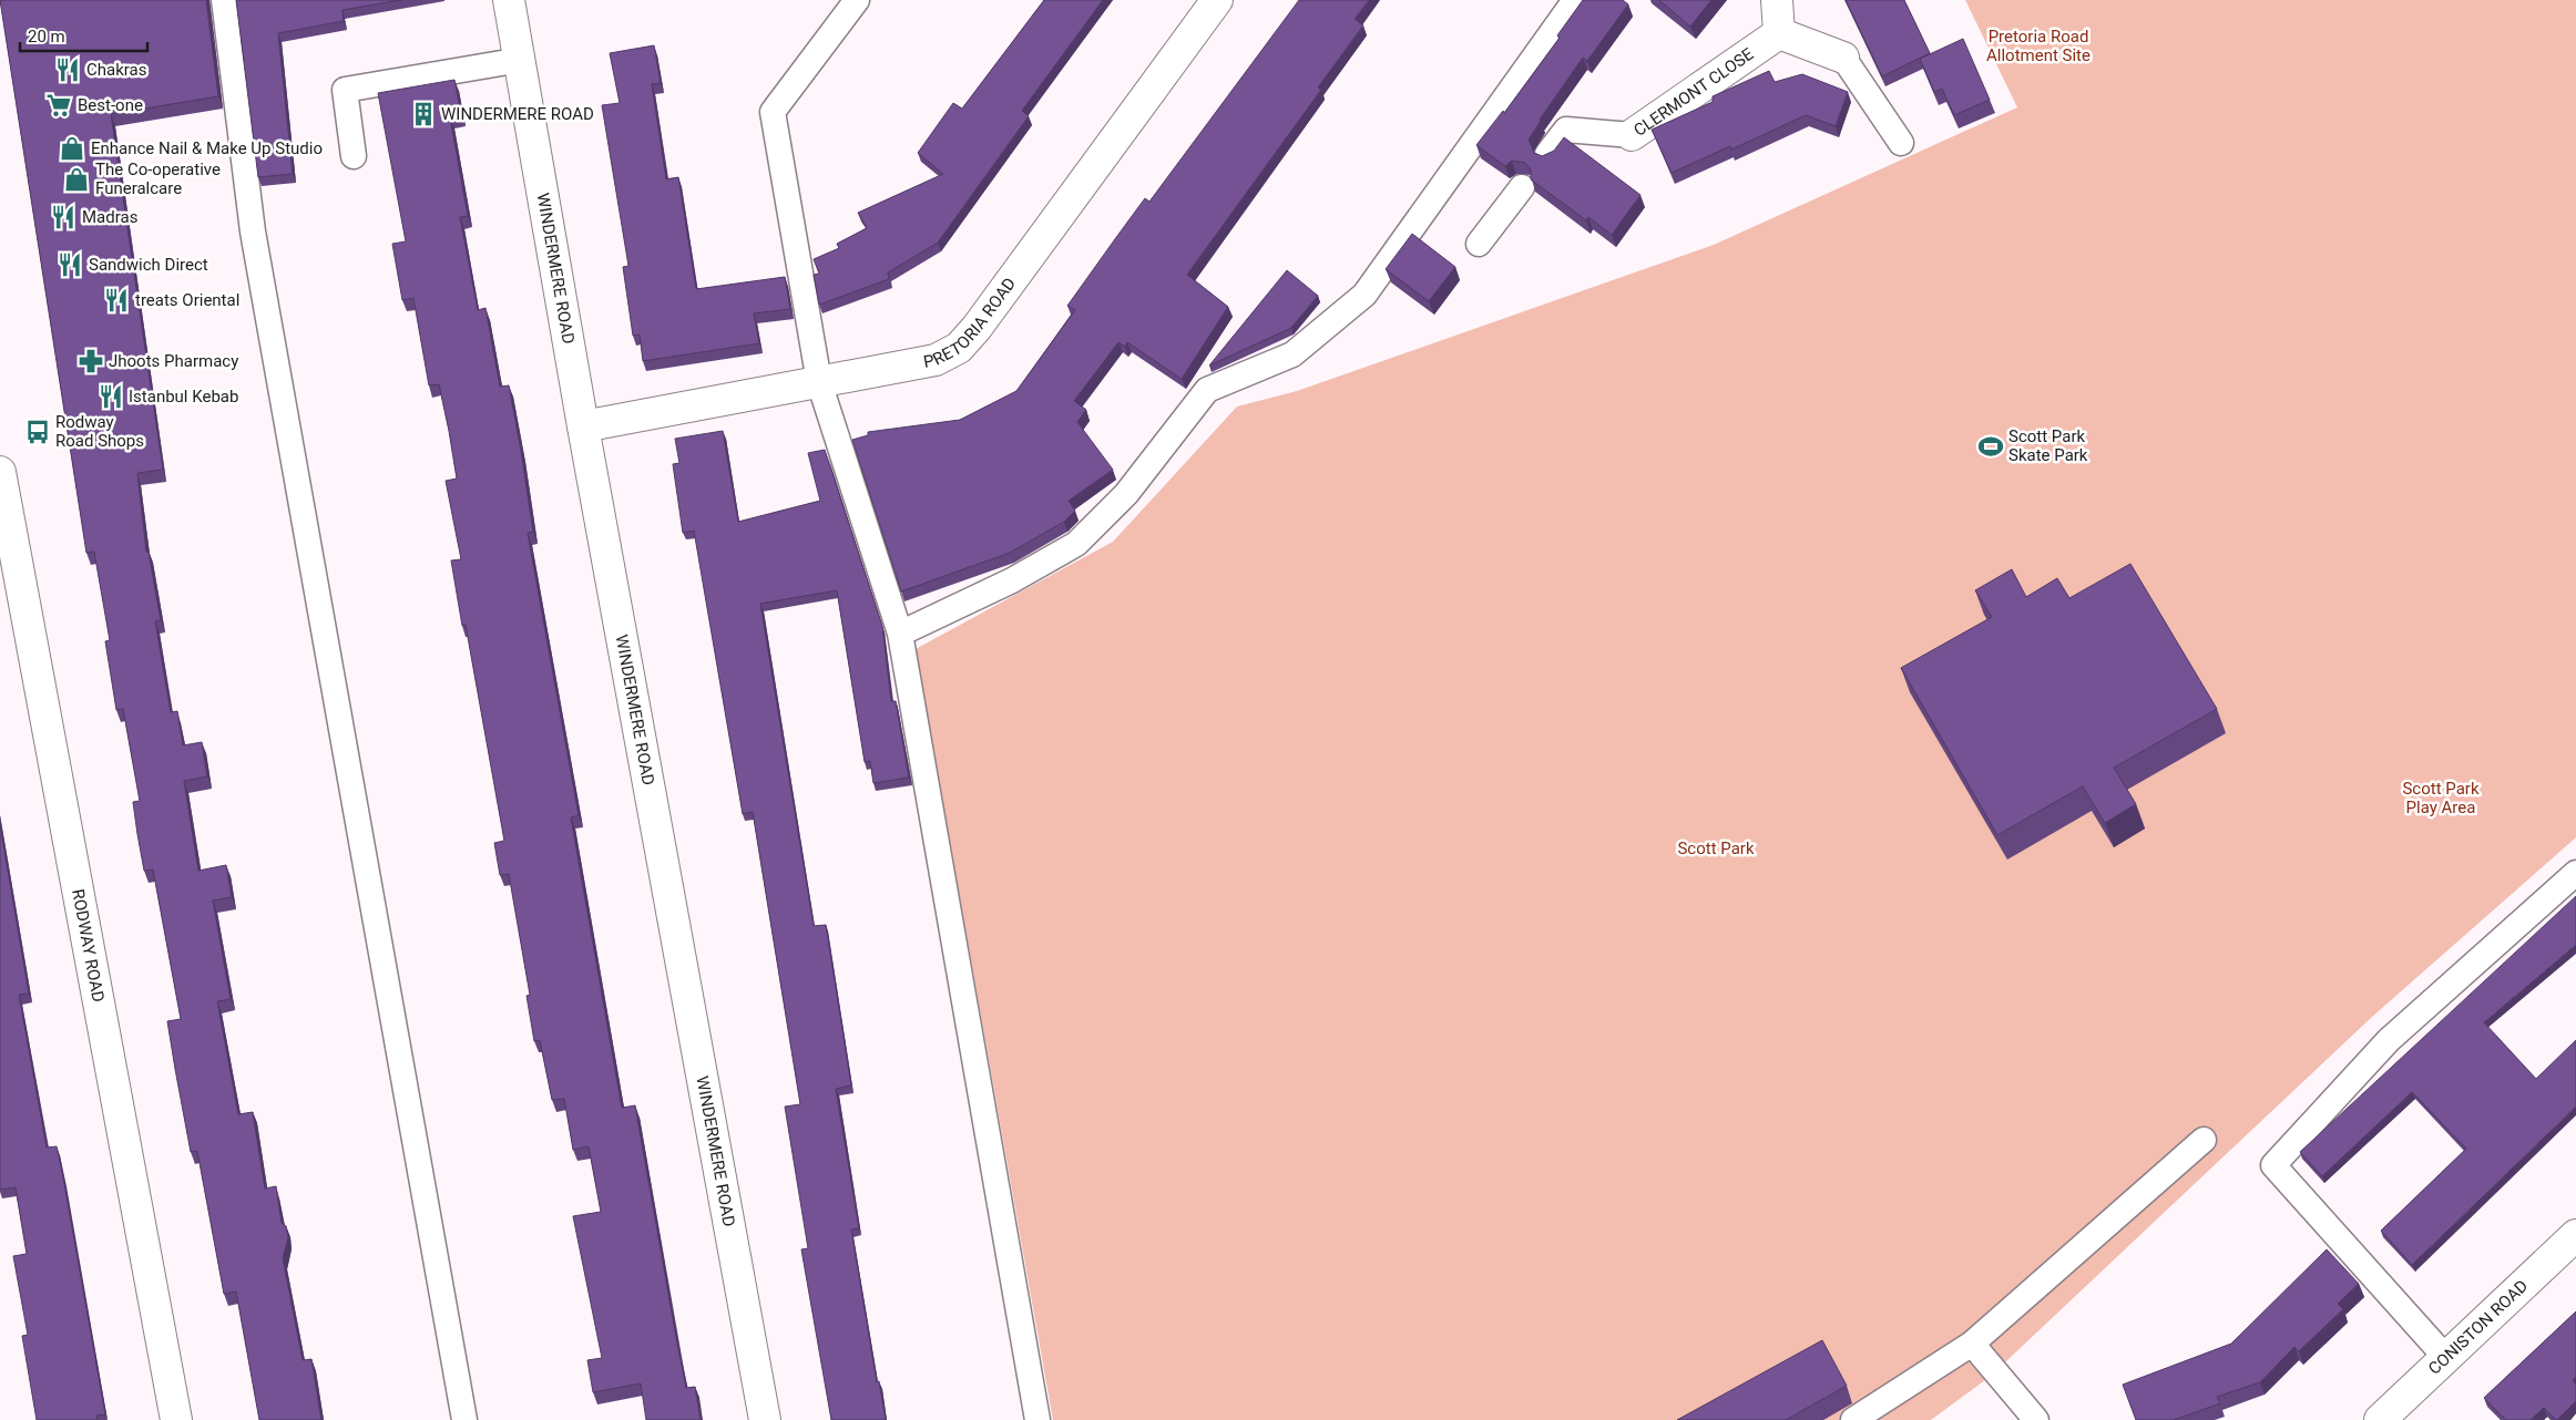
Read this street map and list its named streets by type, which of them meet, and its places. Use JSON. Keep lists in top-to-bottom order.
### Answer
{
  "streets": {
    "street": [
      "CLERMONT CLOSE",
      "WINDERMERE ROAD",
      "PRETORIA ROAD",
      "RODWAY ROAD",
      "CONISTON ROAD"
    ]
  },
  "crossings": [
    ["WINDERMERE ROAD", "PRETORIA ROAD"]
  ],
  "parks": ["Pretoria Road Allotment Site", "Scott Park Play Area", "Scott Park"],
  "places": {
    "restaurant": [
      "Chakras",
      "Madras",
      "Sandwich Direct",
      "treats Oriental",
      "Istanbul Kebab"
    ],
    "supermarket": ["Best-one"],
    "building": ["WINDERMERE ROAD"],
    "shop": ["Enhance Nail & Make Up Studio", "The Co-operative Funeralcare"],
    "pharmacy": ["Jhoots Pharmacy"],
    "bus stop": ["Rodway Road Shops"],
    "sports": ["Scott Park Skate Park"]
  },
  "scale_bar": "20 m"
}
